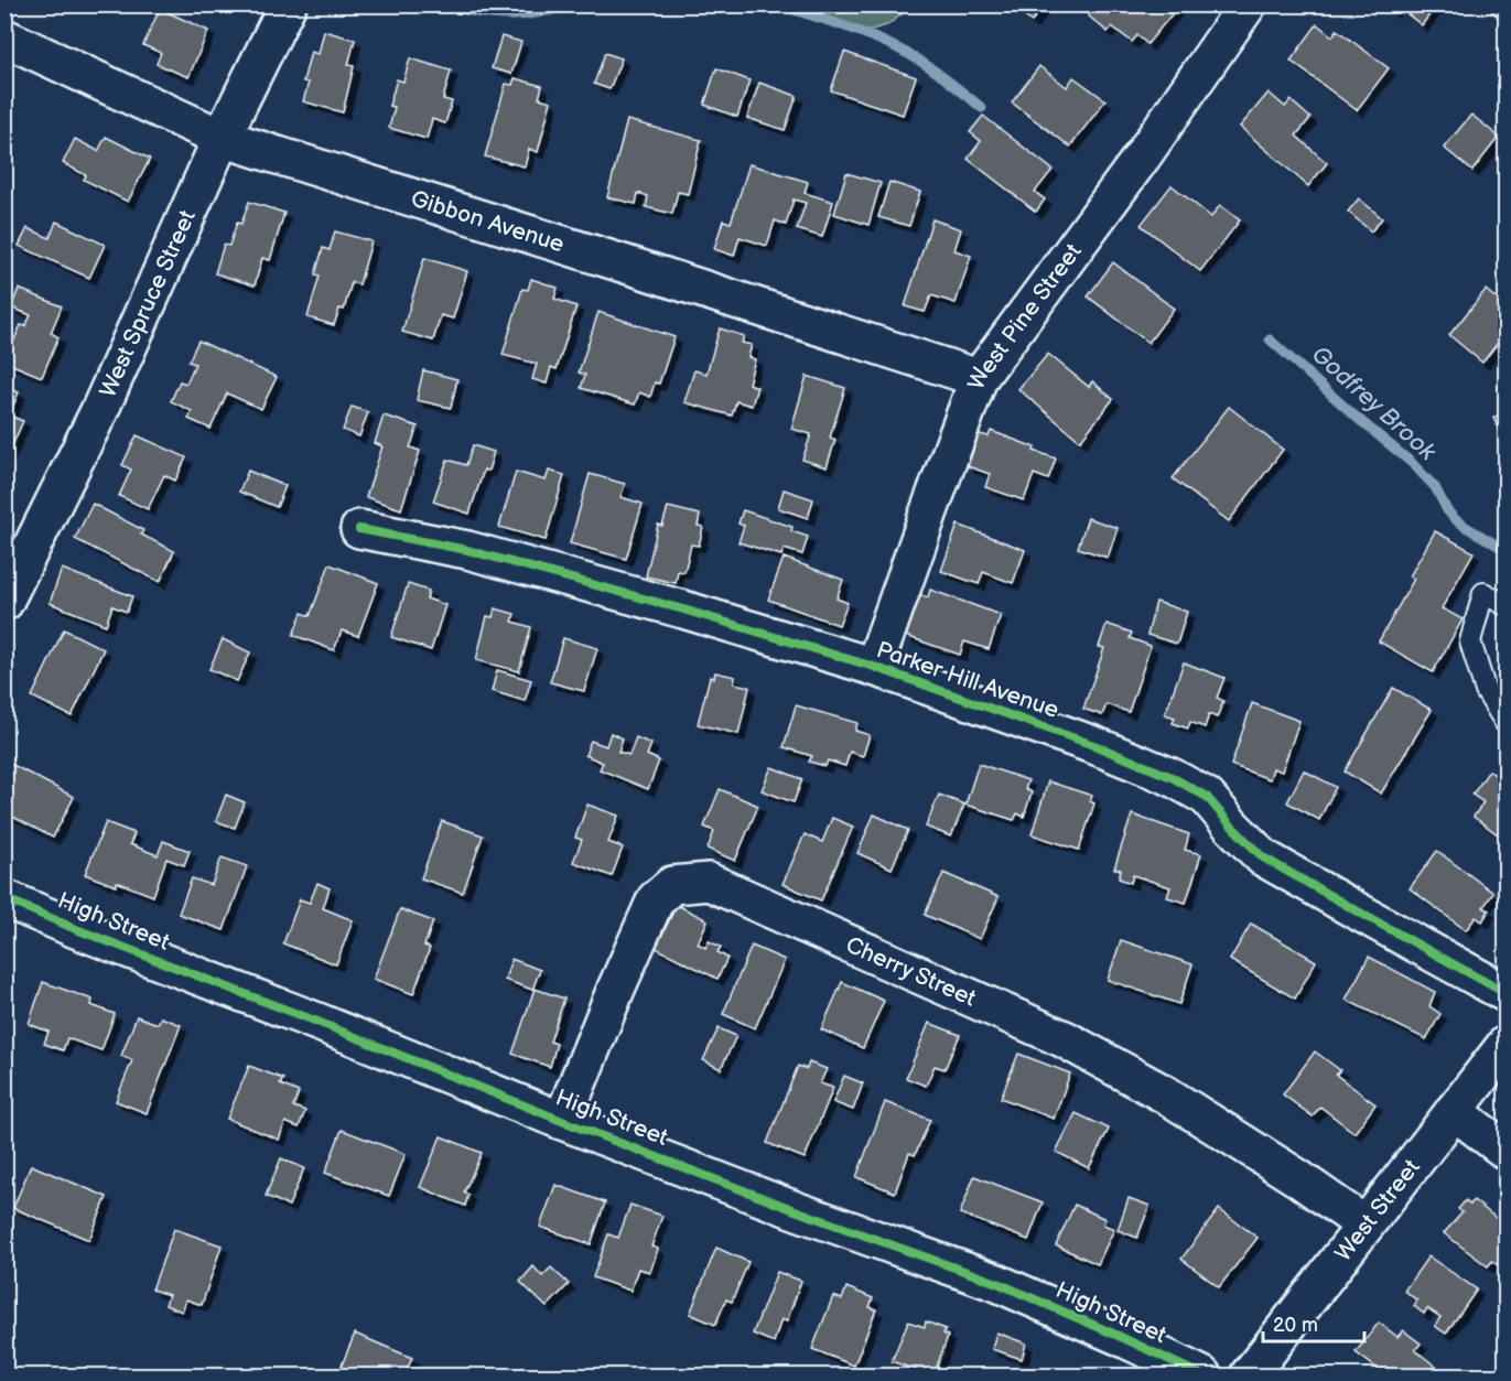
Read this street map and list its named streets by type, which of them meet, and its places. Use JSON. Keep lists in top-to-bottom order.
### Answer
{
  "streets": {
    "street": [
      "Gibbon Avenue",
      "West Spruce Street",
      "West Pine Street",
      "Parker Hill Avenue",
      "High Street",
      "Cherry Street",
      "West Street"
    ]
  },
  "crossings": [
    ["Gibbon Avenue", "West Spruce Street"],
    ["Gibbon Avenue", "West Pine Street"],
    ["West Pine Street", "Parker Hill Avenue"],
    ["High Street", "Cherry Street"],
    ["Cherry Street", "West Street"]
  ],
  "water": ["Godfrey Brook"],
  "scale_bar": "20 m"
}
